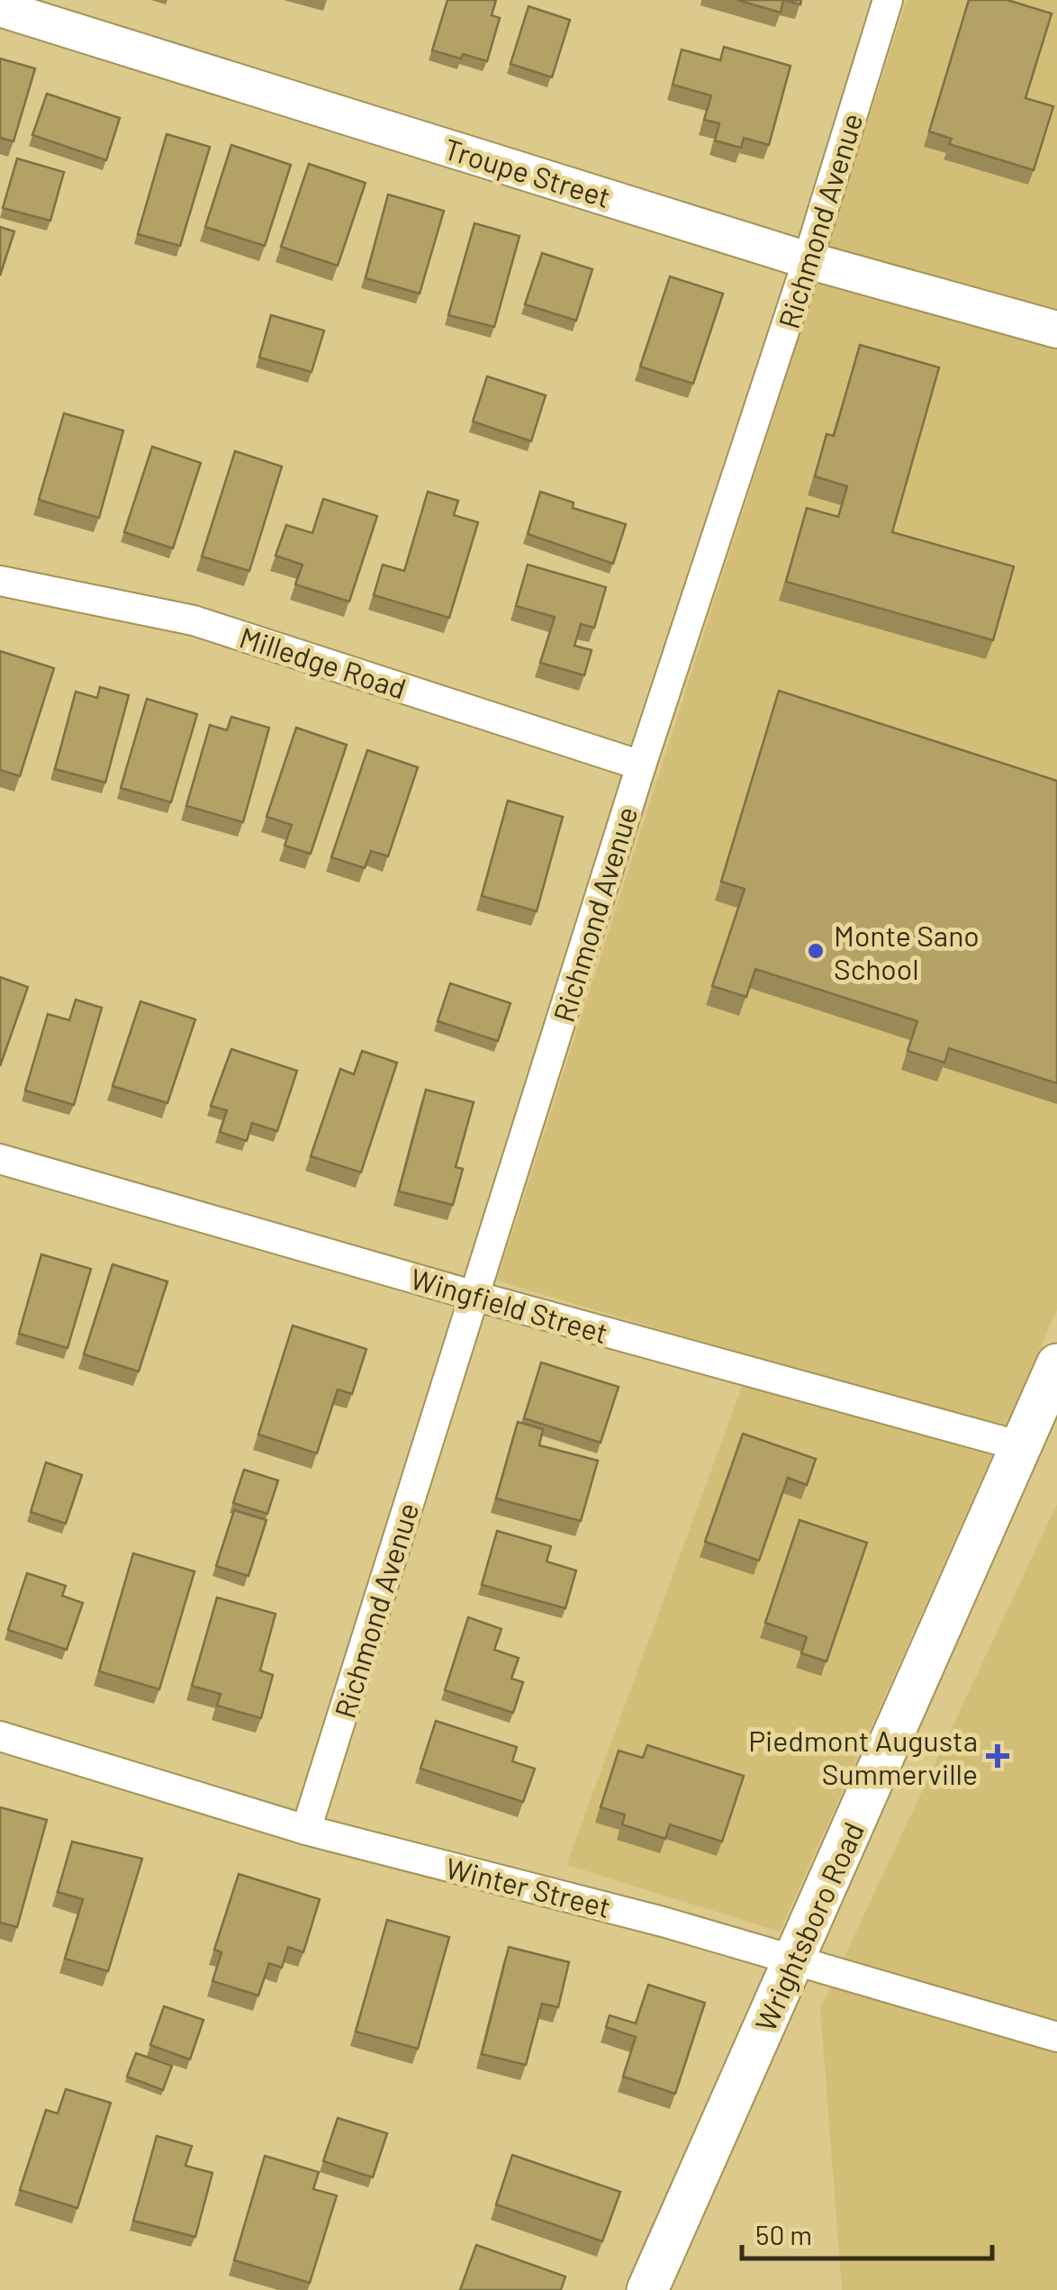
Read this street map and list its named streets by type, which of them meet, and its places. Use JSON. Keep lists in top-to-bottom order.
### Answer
{
  "streets": {
    "main road": ["Wrightsboro Road"],
    "street": [
      "Troupe Street",
      "Richmond Avenue",
      "Milledge Road",
      "Wingfield Street",
      "Winter Street"
    ]
  },
  "crossings": [
    ["Troupe Street", "Richmond Avenue"],
    ["Richmond Avenue", "Milledge Road"],
    ["Richmond Avenue", "Wingfield Street"],
    ["Richmond Avenue", "Winter Street"],
    ["Wingfield Street", "Wrightsboro Road"],
    ["Winter Street", "Wrightsboro Road"]
  ],
  "places": {
    "other": ["Monte Sano School"],
    "health": ["Piedmont Augusta Summerville"]
  },
  "scale_bar": "50 m"
}
